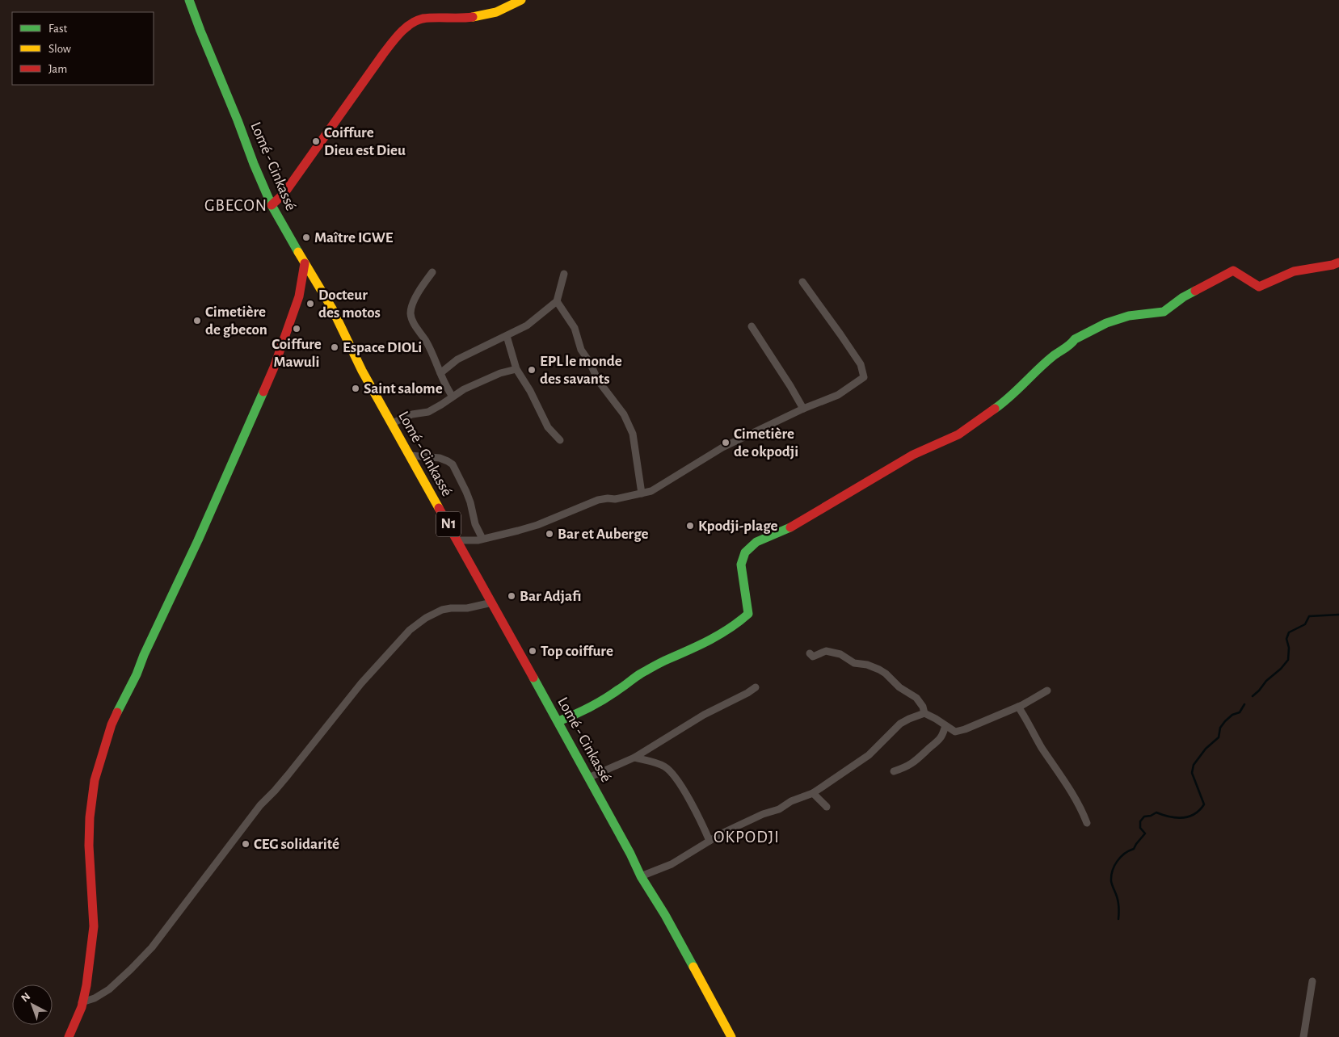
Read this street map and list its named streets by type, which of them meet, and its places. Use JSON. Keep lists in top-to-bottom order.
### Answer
{
  "streets": {
    "main road": ["Lomé - Cinkassé", "N1"]
  },
  "districts": ["GBECON", "OKPODJI"],
  "places": [
    "Coiffure Dieu est Dieu",
    "Maître IGWE",
    "Docteur des motos",
    "Cimetière de gbecon",
    "Coiffure Mawuli",
    "Espace DIOLi",
    "EPL le monde des savants",
    "Saint salome",
    "Cimetière de okpodji",
    "Kpodji-plage",
    "Bar et Auberge",
    "Bar Adjafi",
    "Top coiffure",
    "CEG solidarité"
  ],
  "legend": ["Fast", "Slow", "Jam"],
  "north": "top left"
}
